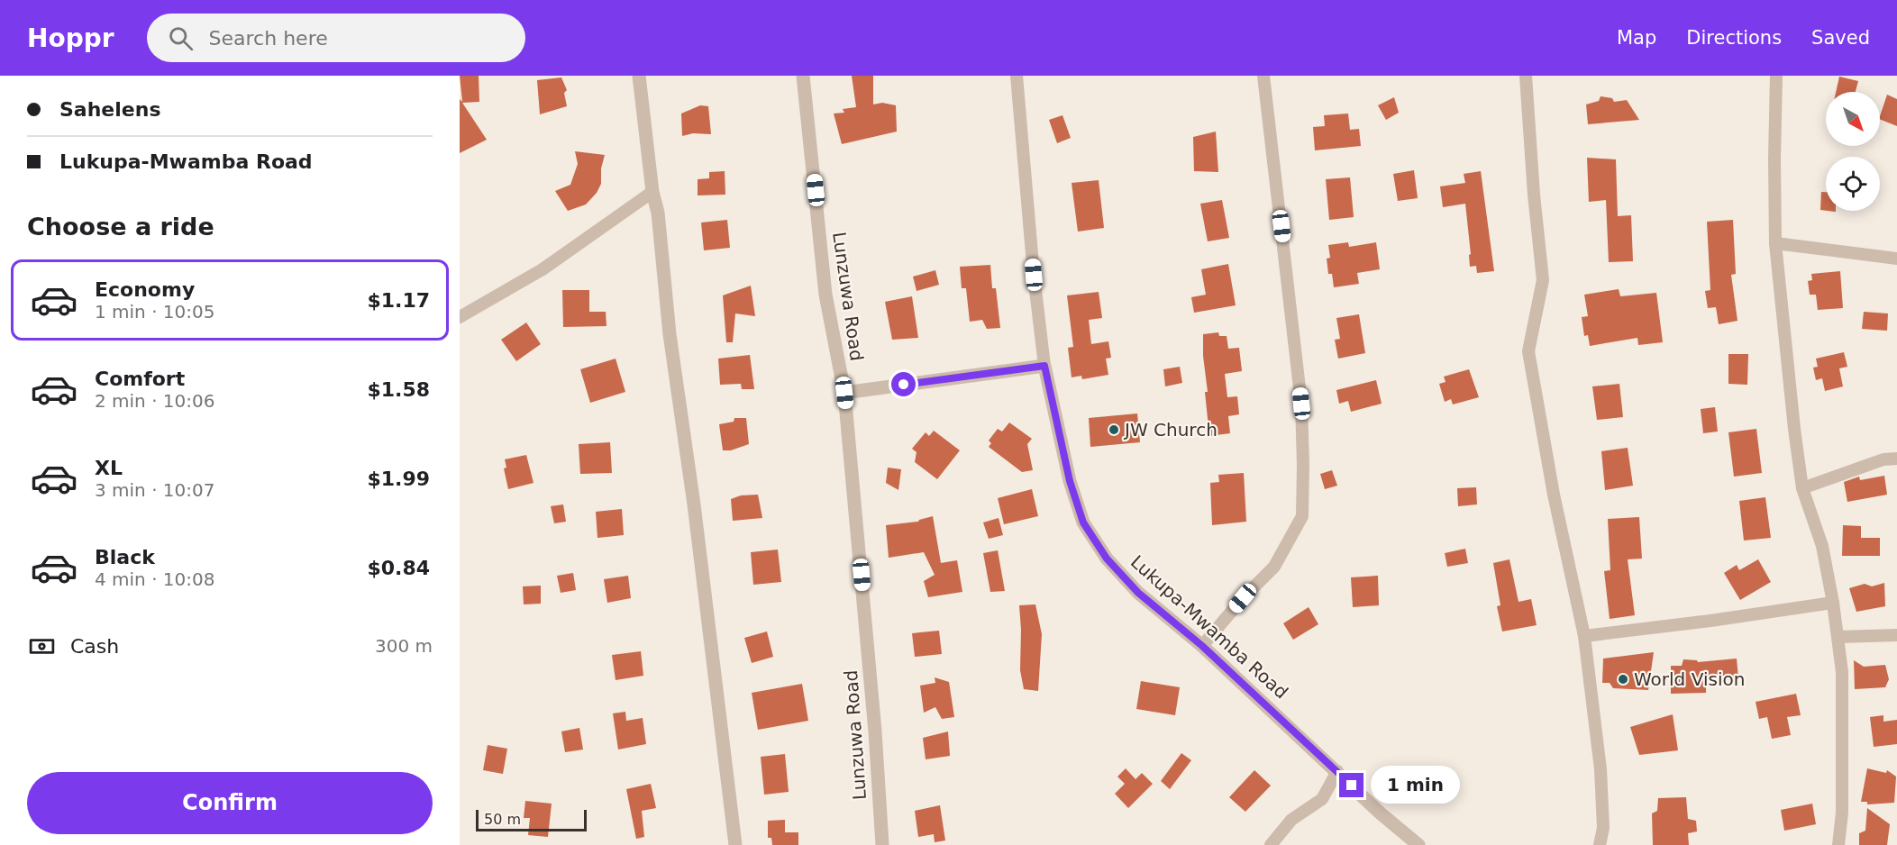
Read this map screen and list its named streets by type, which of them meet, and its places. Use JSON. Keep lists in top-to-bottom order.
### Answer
{
  "streets": {
    "street": ["Lunzuwa Road", "Lukupa-Mwamba Road"]
  },
  "places": ["JW Church", "World Vision"],
  "scale_bar": "50 m",
  "north": "bottom right",
  "page": {
    "header": "Hoppr",
    "search": "Search here",
    "nav": ["Map", "Directions", "Saved"],
    "banner": ["Sahelens", "Lukupa-Mwamba Road"],
    "heading": "Choose a ride",
    "list": [
      {
        "name": "Economy",
        "note": "1 min · 10:05",
        "value": "$1.17"
      },
      {
        "name": "Comfort",
        "note": "2 min · 10:06",
        "value": "$1.58"
      },
      {
        "name": "XL",
        "note": "3 min · 10:07",
        "value": "$1.99"
      },
      {
        "name": "Black",
        "note": "4 min · 10:08",
        "value": "$0.84"
      }
    ],
    "pay": ["Cash", "300 m"],
    "buttons": "Confirm",
    "bubble": "1 min",
    "scale": "50 m"
  }
}
